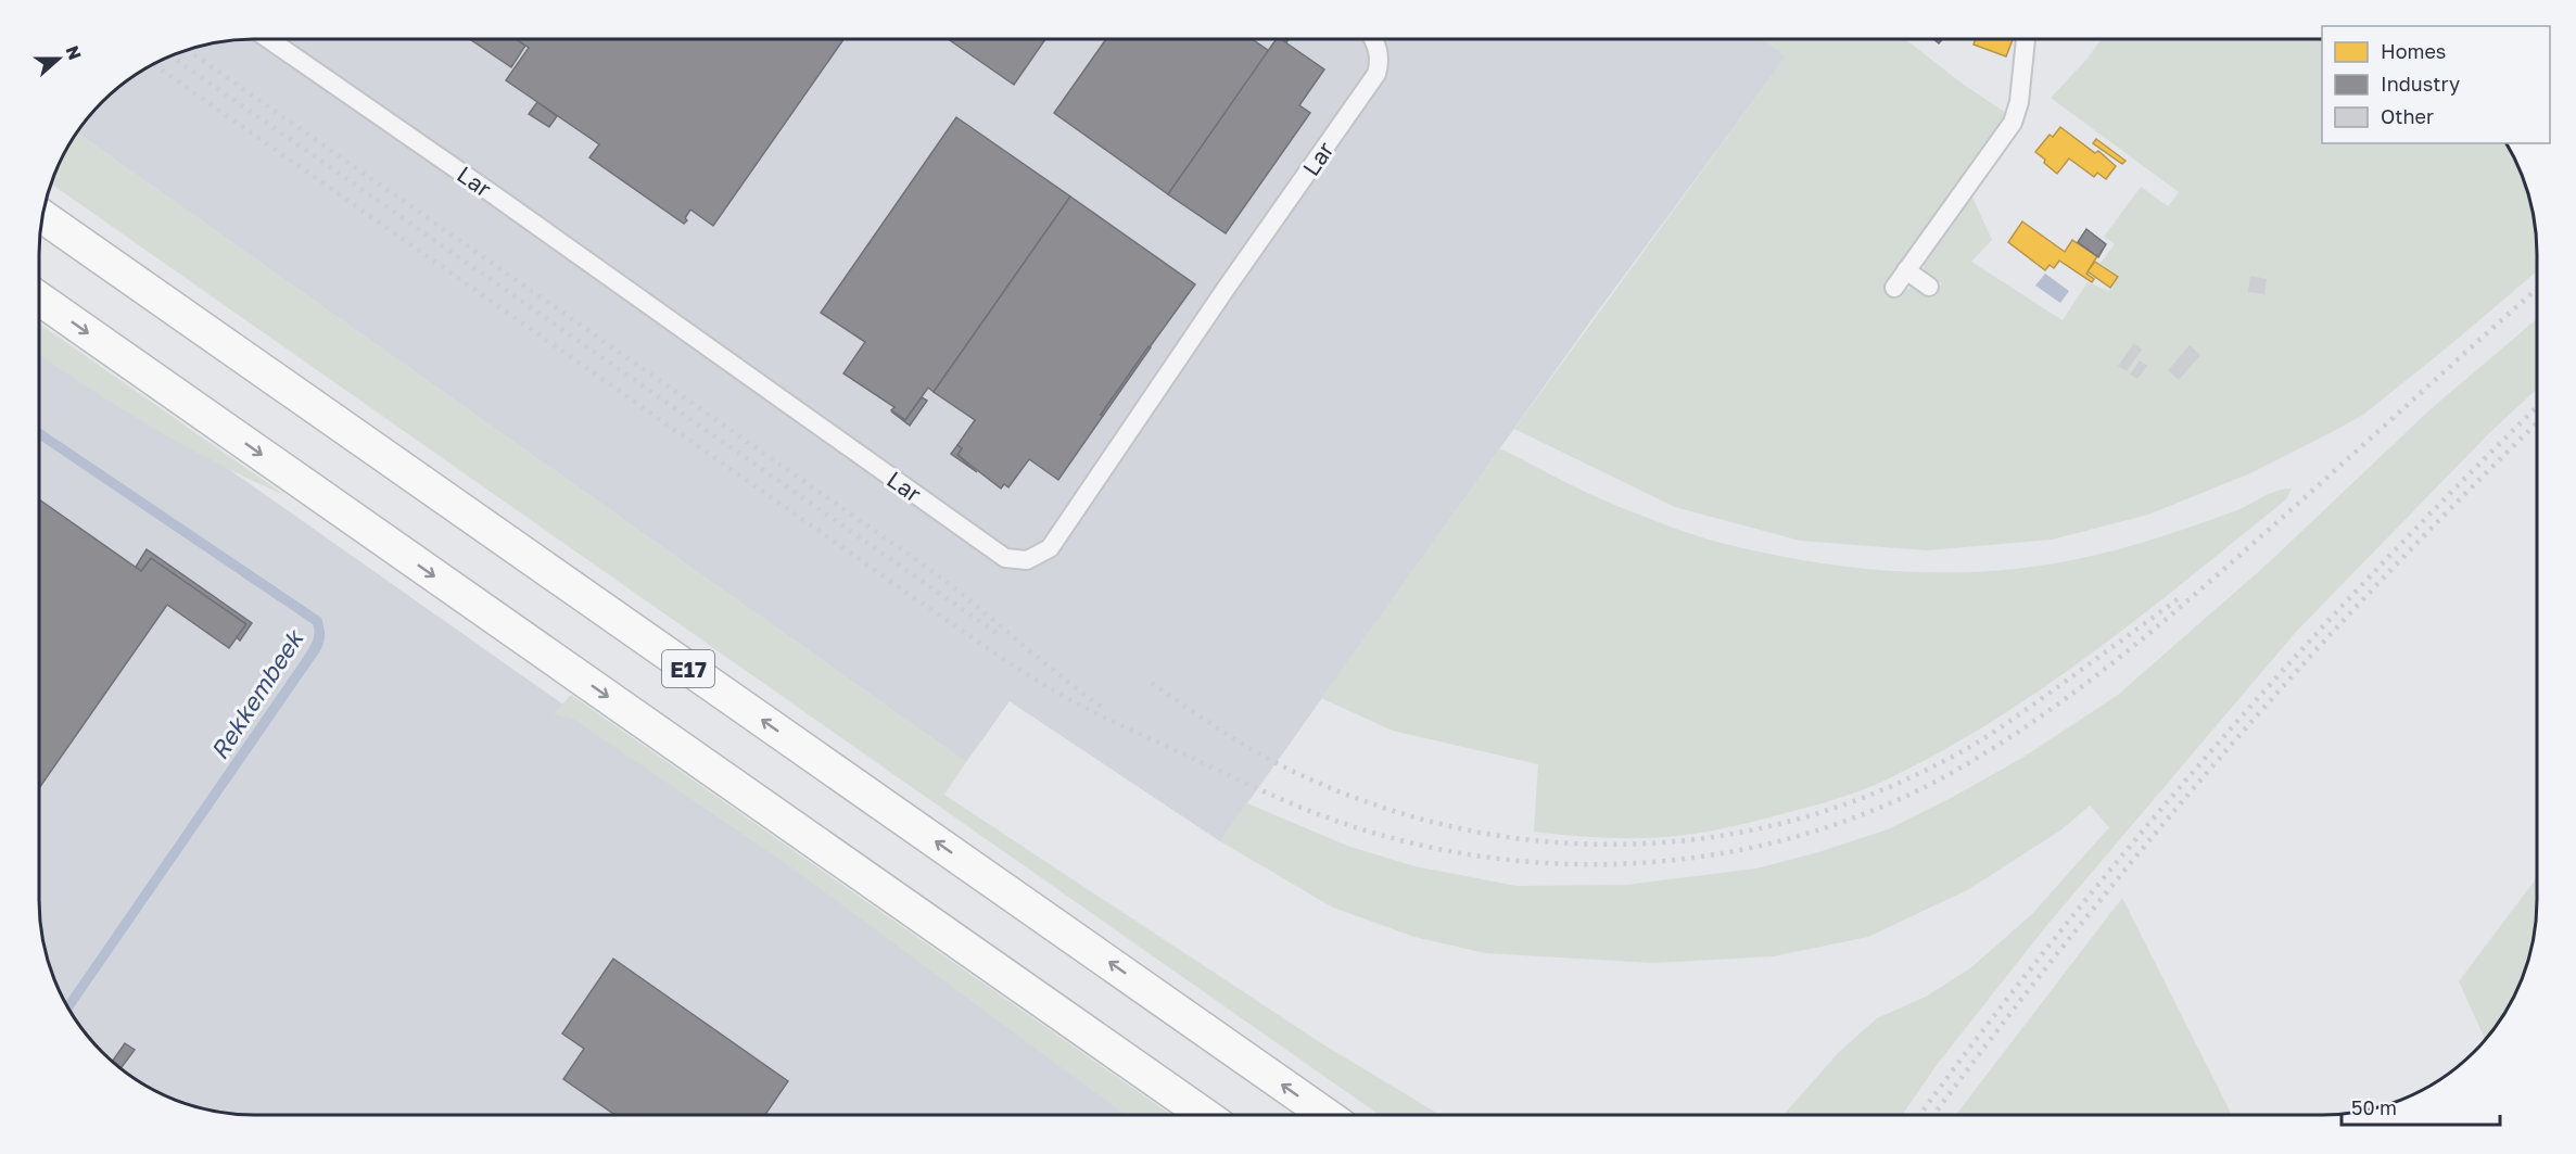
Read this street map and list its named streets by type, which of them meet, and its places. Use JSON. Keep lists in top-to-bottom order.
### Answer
{
  "streets": {
    "highway": ["E17"],
    "street": ["Lar"]
  },
  "water": ["Rekkembeek"],
  "legend": ["Homes", "Industry", "Other"],
  "scale_bar": "50 m",
  "north": "right"
}
